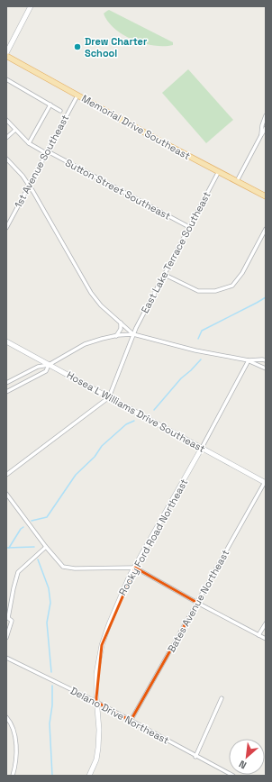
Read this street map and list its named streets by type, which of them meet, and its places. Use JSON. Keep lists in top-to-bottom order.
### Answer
{
  "streets": {
    "main road": ["Memorial Drive Southeast"],
    "street": [
      "1st Avenue Southeast",
      "Sutton Street Southeast",
      "East Lake Terrace Southeast",
      "Hosea L Williams Drive Southeast",
      "Rocky Ford Road Northeast",
      "Bates Avenue Northeast",
      "Delano Drive Northeast"
    ]
  },
  "crossings": [
    ["Memorial Drive Southeast", "1st Avenue Southeast"],
    ["Memorial Drive Southeast", "East Lake Terrace Southeast"],
    ["1st Avenue Southeast", "Sutton Street Southeast"],
    ["Sutton Street Southeast", "East Lake Terrace Southeast"],
    ["East Lake Terrace Southeast", "Hosea L Williams Drive Southeast"],
    ["Hosea L Williams Drive Southeast", "Rocky Ford Road Northeast"],
    ["Hosea L Williams Drive Southeast", "Bates Avenue Northeast"],
    ["Rocky Ford Road Northeast", "Delano Drive Northeast"],
    ["Bates Avenue Northeast", "Delano Drive Northeast"]
  ],
  "places": ["Drew Charter School"],
  "north": "bottom left"
}
